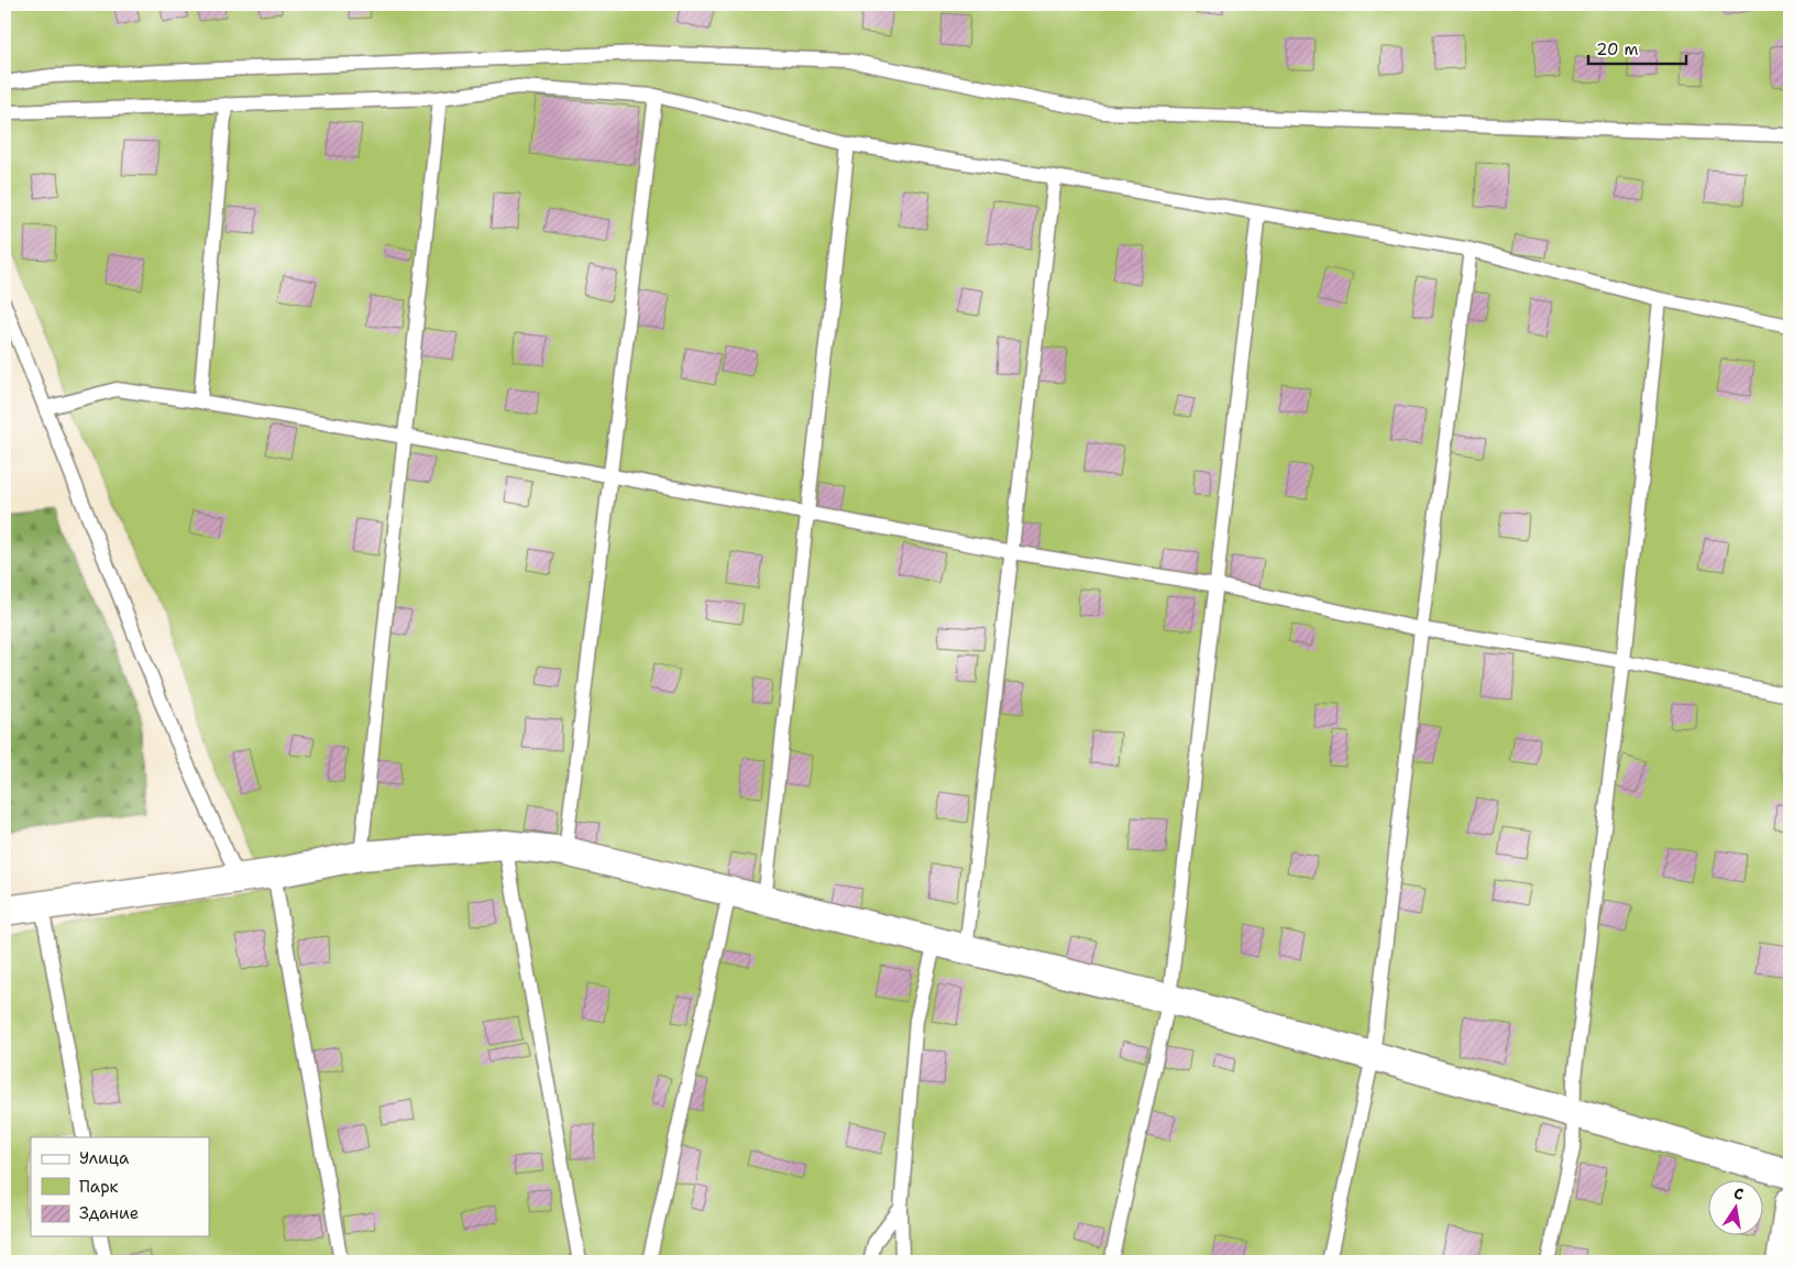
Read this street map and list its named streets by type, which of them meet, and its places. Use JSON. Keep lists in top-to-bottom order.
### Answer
{
  "legend": ["Улица", "Парк", "Здание"],
  "scale_bar": "20 m",
  "north": "top"
}
